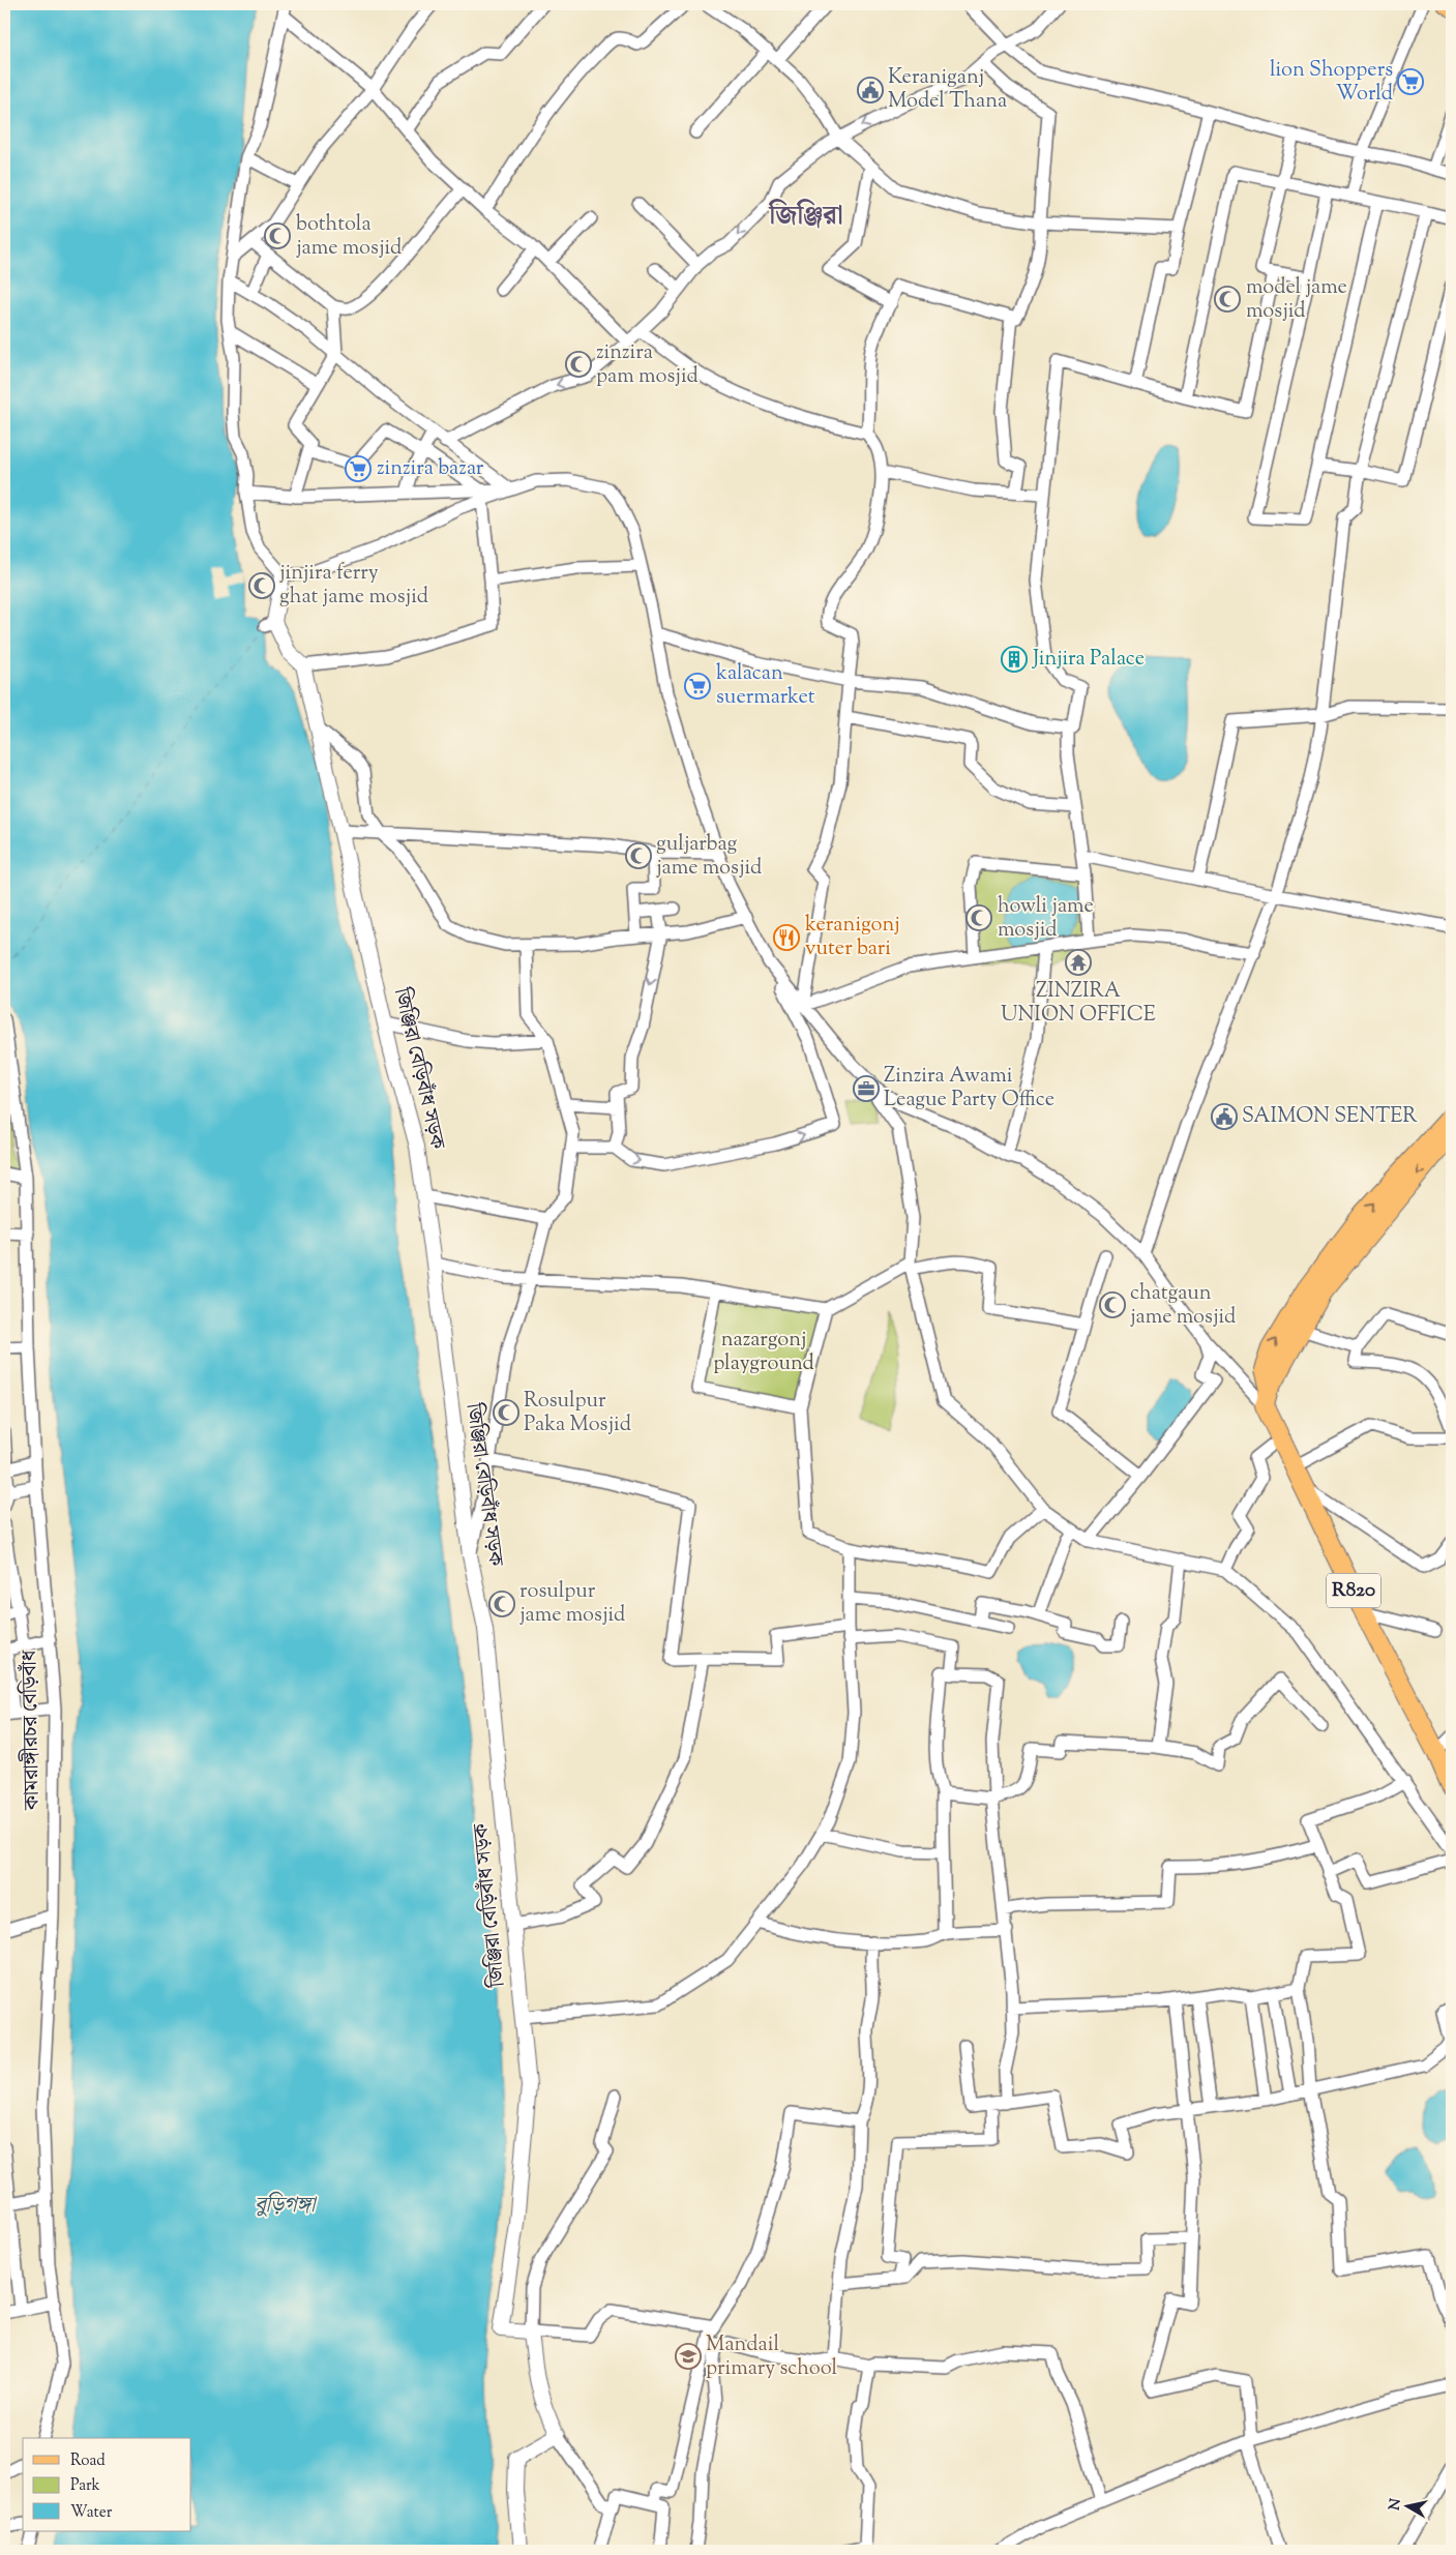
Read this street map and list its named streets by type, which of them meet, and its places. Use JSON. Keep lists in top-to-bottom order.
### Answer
{
  "streets": {
    "main road": ["R820"],
    "street": ["জিঞ্জিরা বেড়িবাঁধ সড়ক", "কামরাঙ্গীরচর বেড়িবাঁধ"]
  },
  "districts": ["জিঞ্জিরা"],
  "water": ["বুড়িগঙ্গা"],
  "parks": ["nazargonj playground"],
  "places": {
    "supermarket": ["lion Shoppers World", "zinzira bazar", "kalacan suermarket"],
    "public building": ["Keraniganj Model Thana", "SAIMON SENTER"],
    "mosque": [
      "bothtola jame mosjid",
      "model jame mosjid",
      "zinzira pam mosjid",
      "jinjira ferry ghat jame mosjid",
      "guljarbag jame mosjid",
      "howli jame mosjid",
      "chatgaun jame mosjid",
      "Rosulpur Paka Mosjid",
      "rosulpur jame mosjid"
    ],
    "building": ["Jinjira Palace"],
    "restaurant": ["keranigonj vuter bari"],
    "temple": ["ZINZIRA UNION OFFICE"],
    "office": ["Zinzira Awami League Party Office"],
    "school or university": ["Mandail primary school"]
  },
  "legend": ["Road", "Park", "Water"],
  "north": "left"
}
